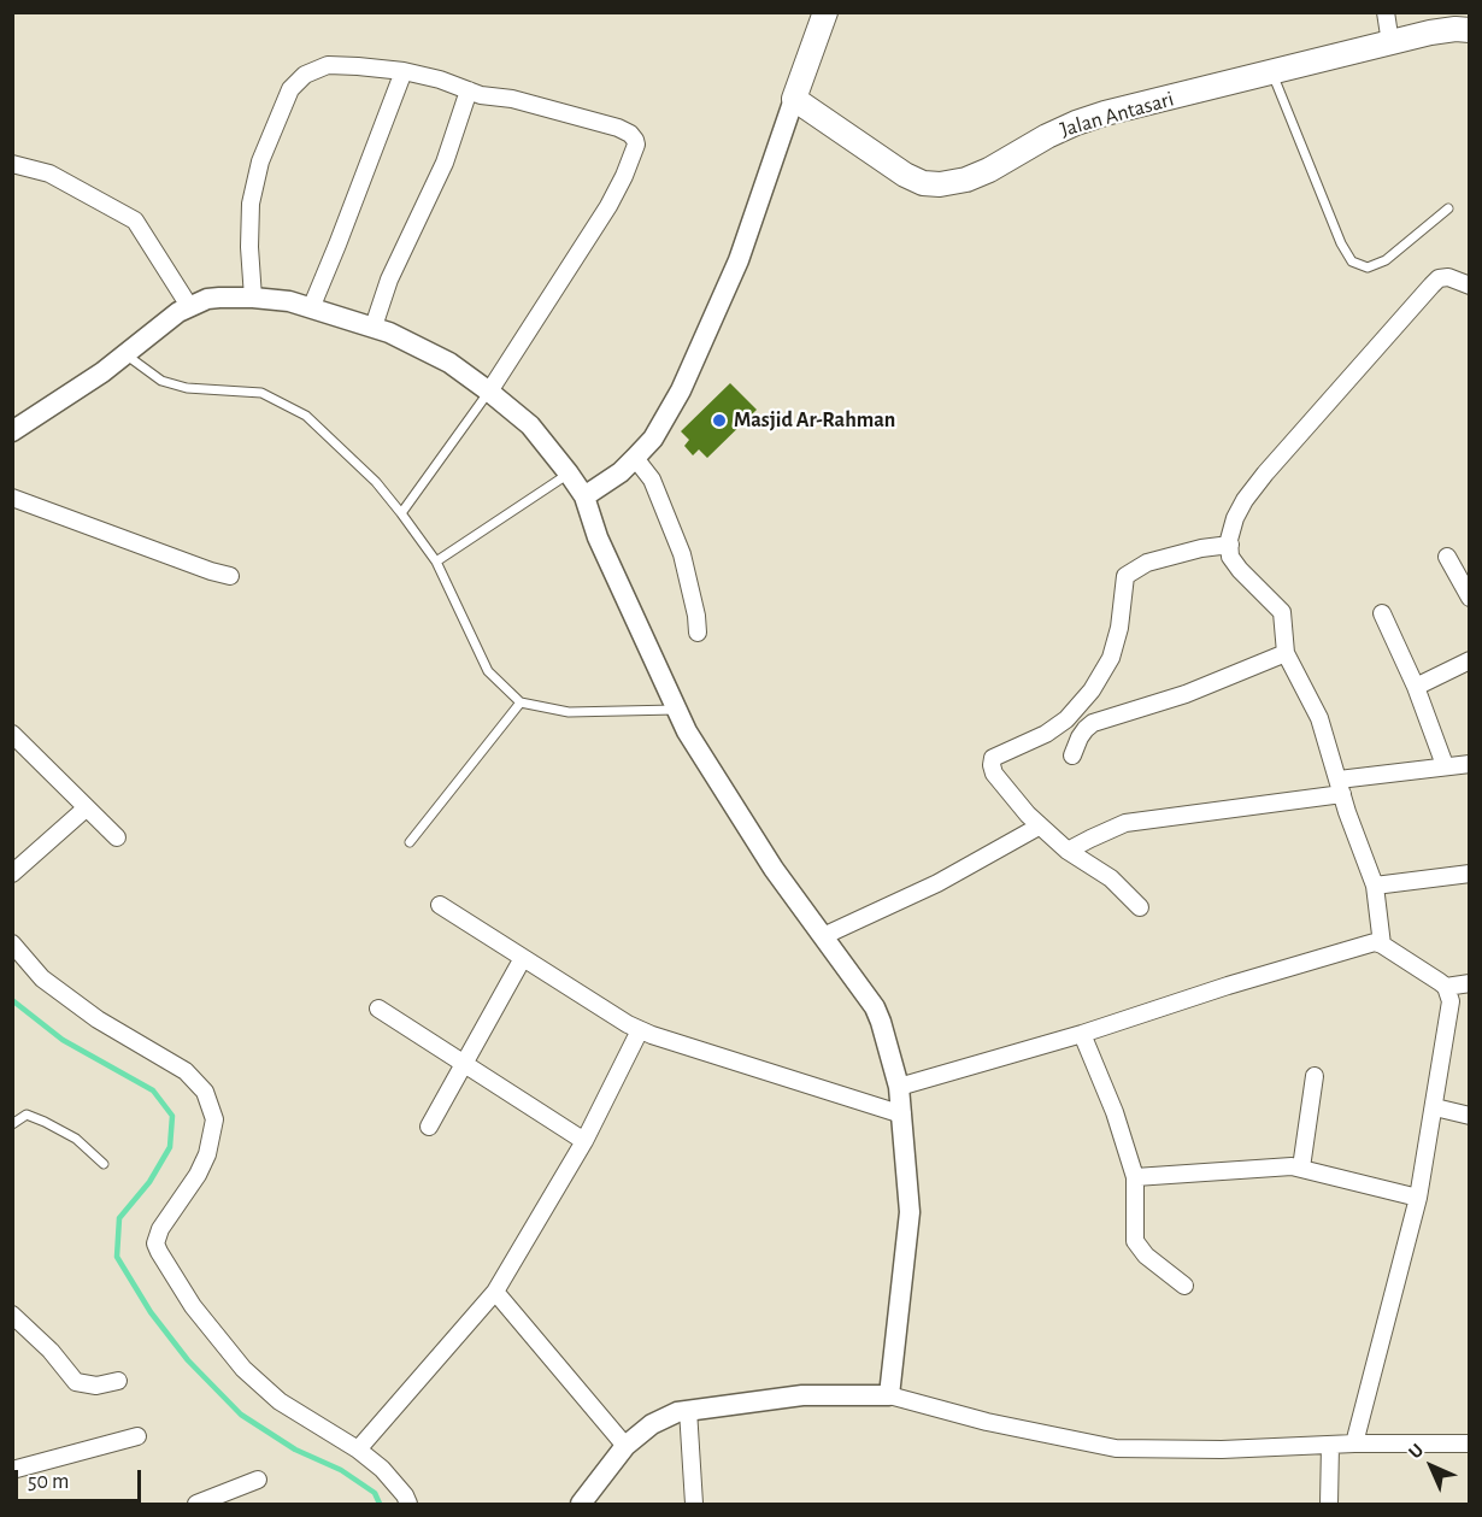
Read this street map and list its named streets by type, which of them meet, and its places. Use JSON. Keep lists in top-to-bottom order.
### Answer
{
  "streets": {
    "main road": ["Jalan Antasari"]
  },
  "places": ["Masjid Ar-Rahman"],
  "scale_bar": "50 m",
  "north": "top left"
}
